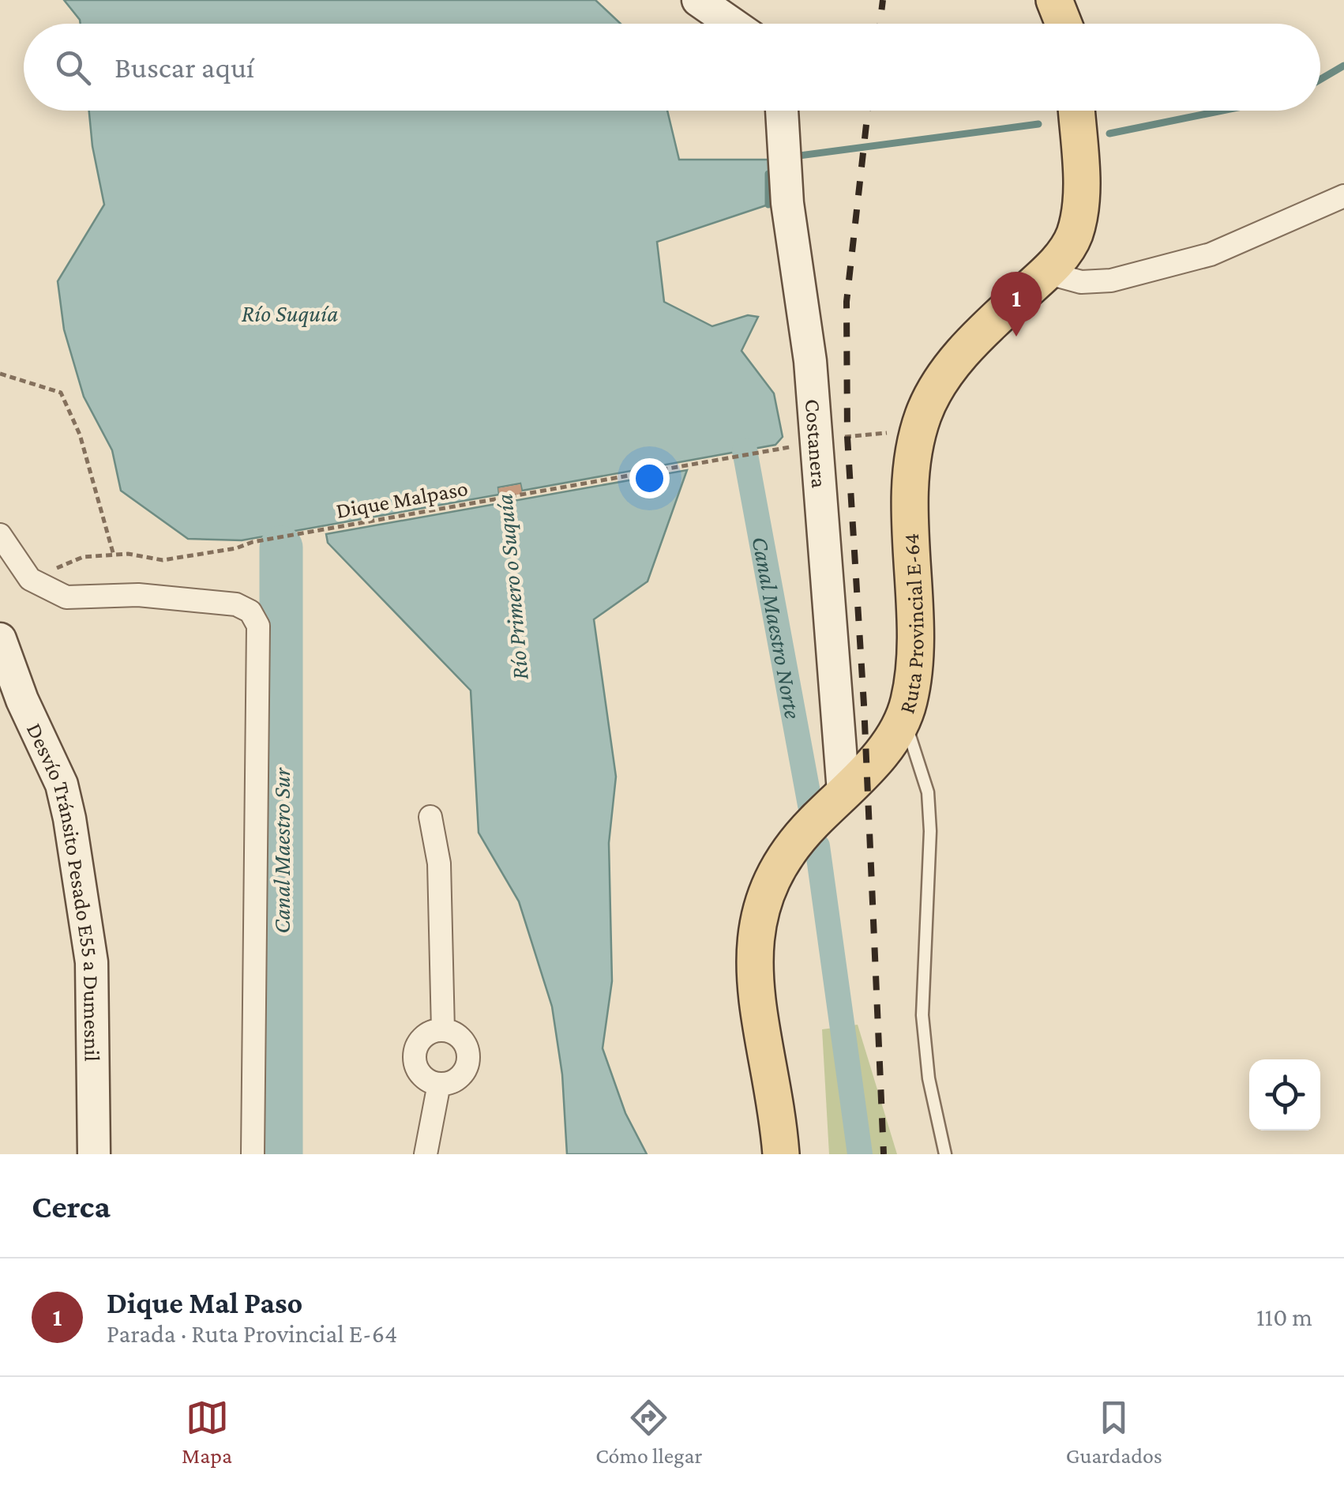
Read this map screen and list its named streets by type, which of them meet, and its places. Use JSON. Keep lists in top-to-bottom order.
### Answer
{
  "streets": {
    "main road": ["Ruta Provincial E-64"],
    "street": ["Costanera", "Desvío Tránsito Pesado E55 a Dumesnil"],
    "path": ["Dique Malpaso"]
  },
  "crossings": [
    ["Costanera", "Dique Malpaso"],
    ["Costanera", "Ruta Provincial E-64"],
    ["Dique Malpaso", "Ruta Provincial E-64"]
  ],
  "water": [
    "Río Suquía",
    "Río Primero o Suquía",
    "Canal Maestro Norte",
    "Canal Maestro Sur"
  ],
  "page": {
    "search": "Buscar aquí",
    "pins": "1",
    "heading": "Cerca",
    "list": [
      {
        "mark": "1",
        "name": "Dique Mal Paso",
        "note": "Parada · Ruta Provincial E-64",
        "value": "110 m"
      }
    ],
    "nav": ["Mapa", "Cómo llegar", "Guardados"]
  }
}
